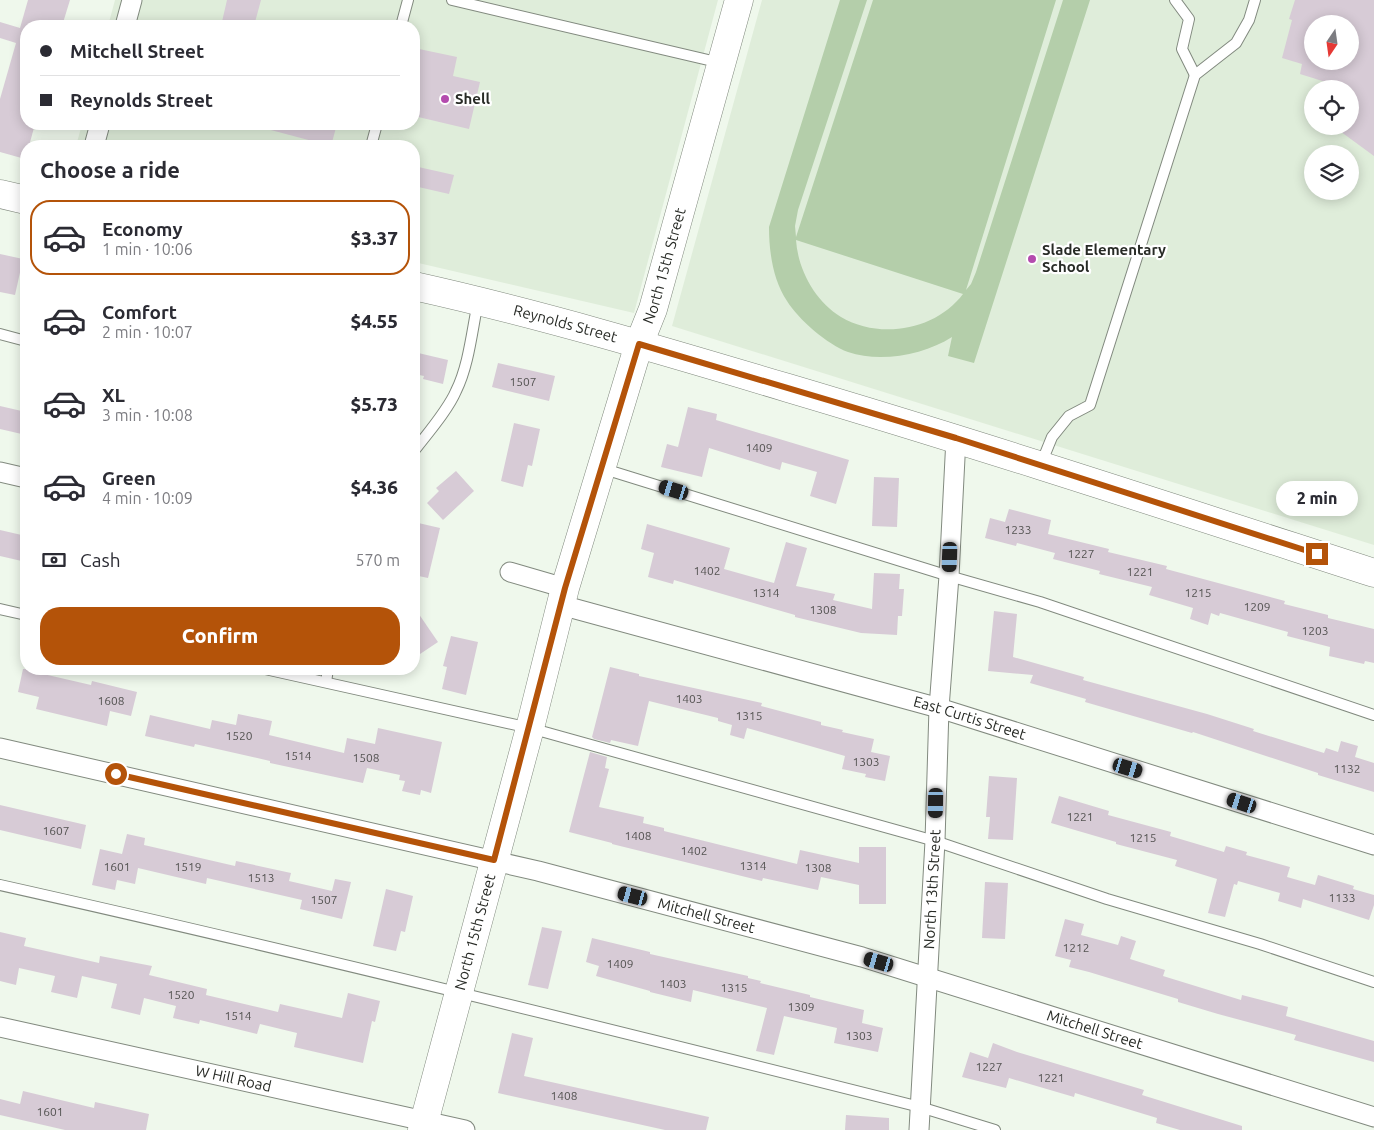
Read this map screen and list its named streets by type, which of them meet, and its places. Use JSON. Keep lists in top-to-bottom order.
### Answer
{
  "streets": {
    "main road": ["North 15th Street", "Reynolds Street"],
    "street": [
      "East Curtis Street",
      "North 13th Street",
      "Mitchell Street",
      "W Hill Road"
    ]
  },
  "crossings": [
    ["North 15th Street", "Reynolds Street"],
    ["North 15th Street", "East Curtis Street"],
    ["North 15th Street", "Mitchell Street"],
    ["North 15th Street", "W Hill Road"],
    ["Reynolds Street", "North 13th Street"],
    ["East Curtis Street", "North 13th Street"],
    ["North 13th Street", "Mitchell Street"]
  ],
  "places": ["Shell", "Slade Elementary School"],
  "house_numbers": [
    "1507",
    "1409",
    "1233",
    "1227",
    "1402",
    "1221",
    "1314",
    "1215",
    "1209",
    "1308",
    "1203",
    "1403",
    "1608",
    "1315",
    "1520",
    "1514",
    "1508",
    "1303",
    "1132",
    "1221",
    "1607",
    "1408",
    "1215",
    "1402",
    "1314",
    "1601",
    "1519",
    "1308",
    "1513",
    "1133",
    "1507",
    "1212",
    "1409",
    "1403",
    "1315",
    "1520",
    "1309",
    "1514",
    "1303",
    "1227",
    "1221",
    "1408",
    "1601"
  ],
  "north": "bottom",
  "page": {
    "banner": ["Mitchell Street", "Reynolds Street"],
    "heading": "Choose a ride",
    "list": [
      {
        "name": "Economy",
        "note": "1 min · 10:06",
        "value": "$3.37"
      },
      {
        "name": "Comfort",
        "note": "2 min · 10:07",
        "value": "$4.55"
      },
      {
        "name": "XL",
        "note": "3 min · 10:08",
        "value": "$5.73"
      },
      {
        "name": "Green",
        "note": "4 min · 10:09",
        "value": "$4.36"
      }
    ],
    "bubble": "2 min",
    "pay": ["Cash", "570 m"],
    "buttons": "Confirm"
  }
}
